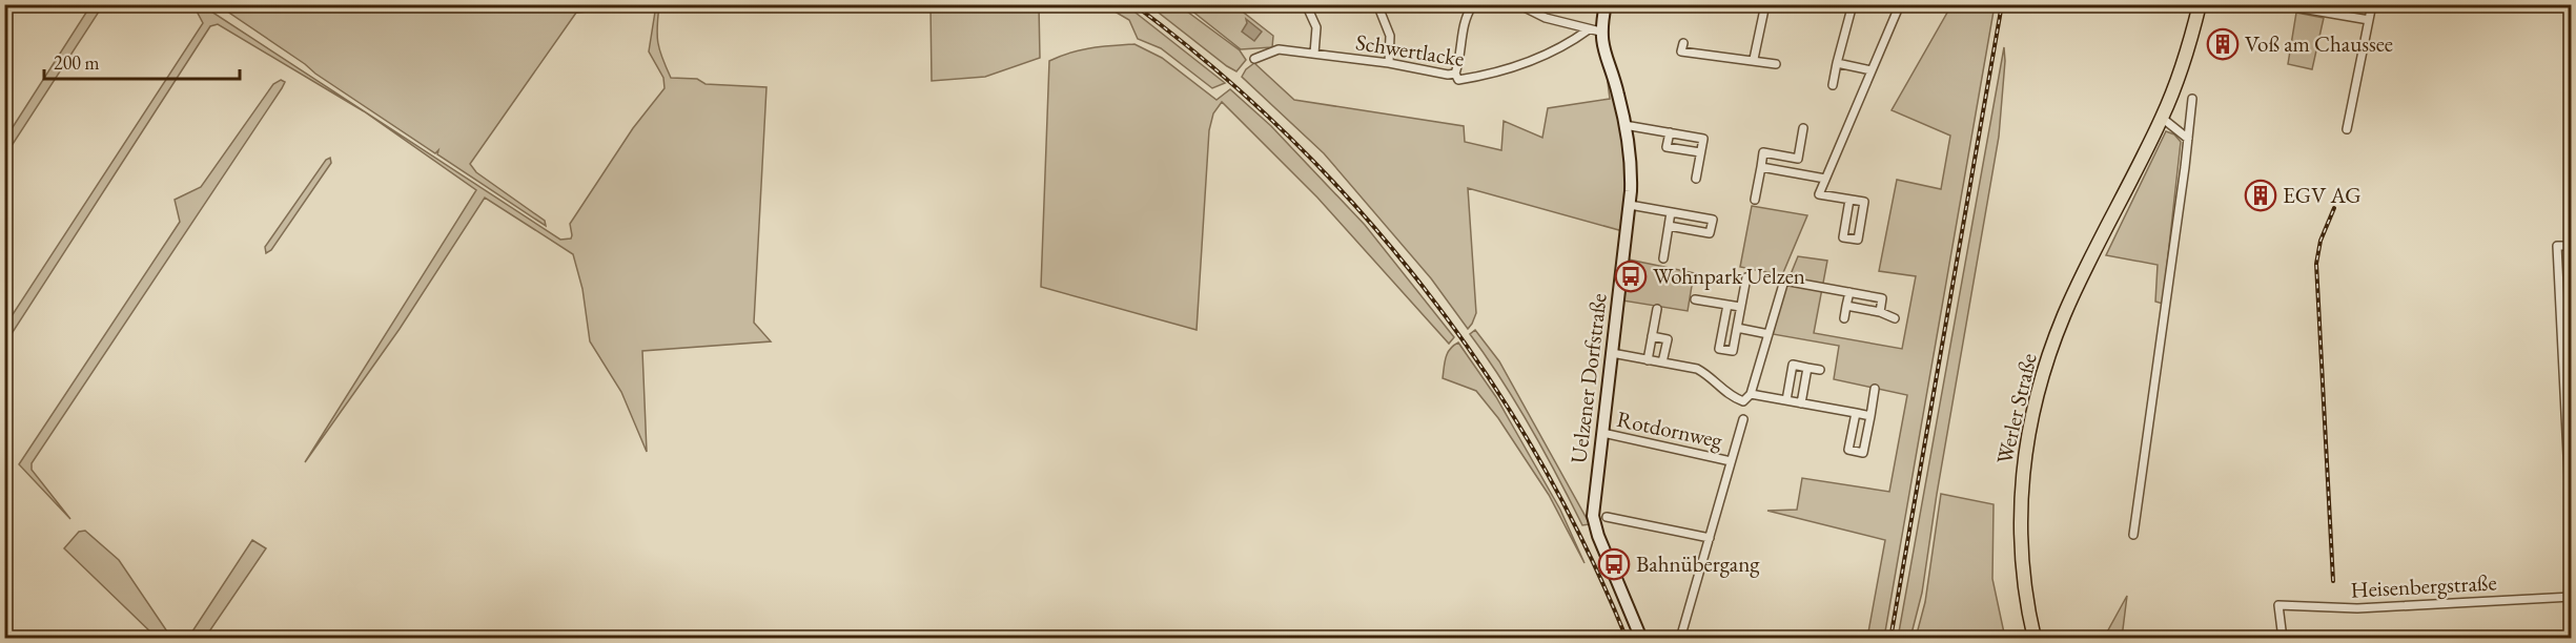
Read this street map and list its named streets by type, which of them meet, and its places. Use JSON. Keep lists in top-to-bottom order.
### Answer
{
  "streets": {
    "main road": ["Werler Straße"],
    "street": [
      "Schwertlacke",
      "Uelzener Dorfstraße",
      "Rotdornweg",
      "Heisenbergstraße"
    ]
  },
  "crossings": [
    ["Schwertlacke", "Uelzener Dorfstraße"],
    ["Uelzener Dorfstraße", "Rotdornweg"]
  ],
  "places": {
    "building": ["Voß am Chaussee", "EGV AG"],
    "bus stop": ["Wohnpark Uelzen", "Bahnübergang"]
  },
  "scale_bar": "200 m"
}
